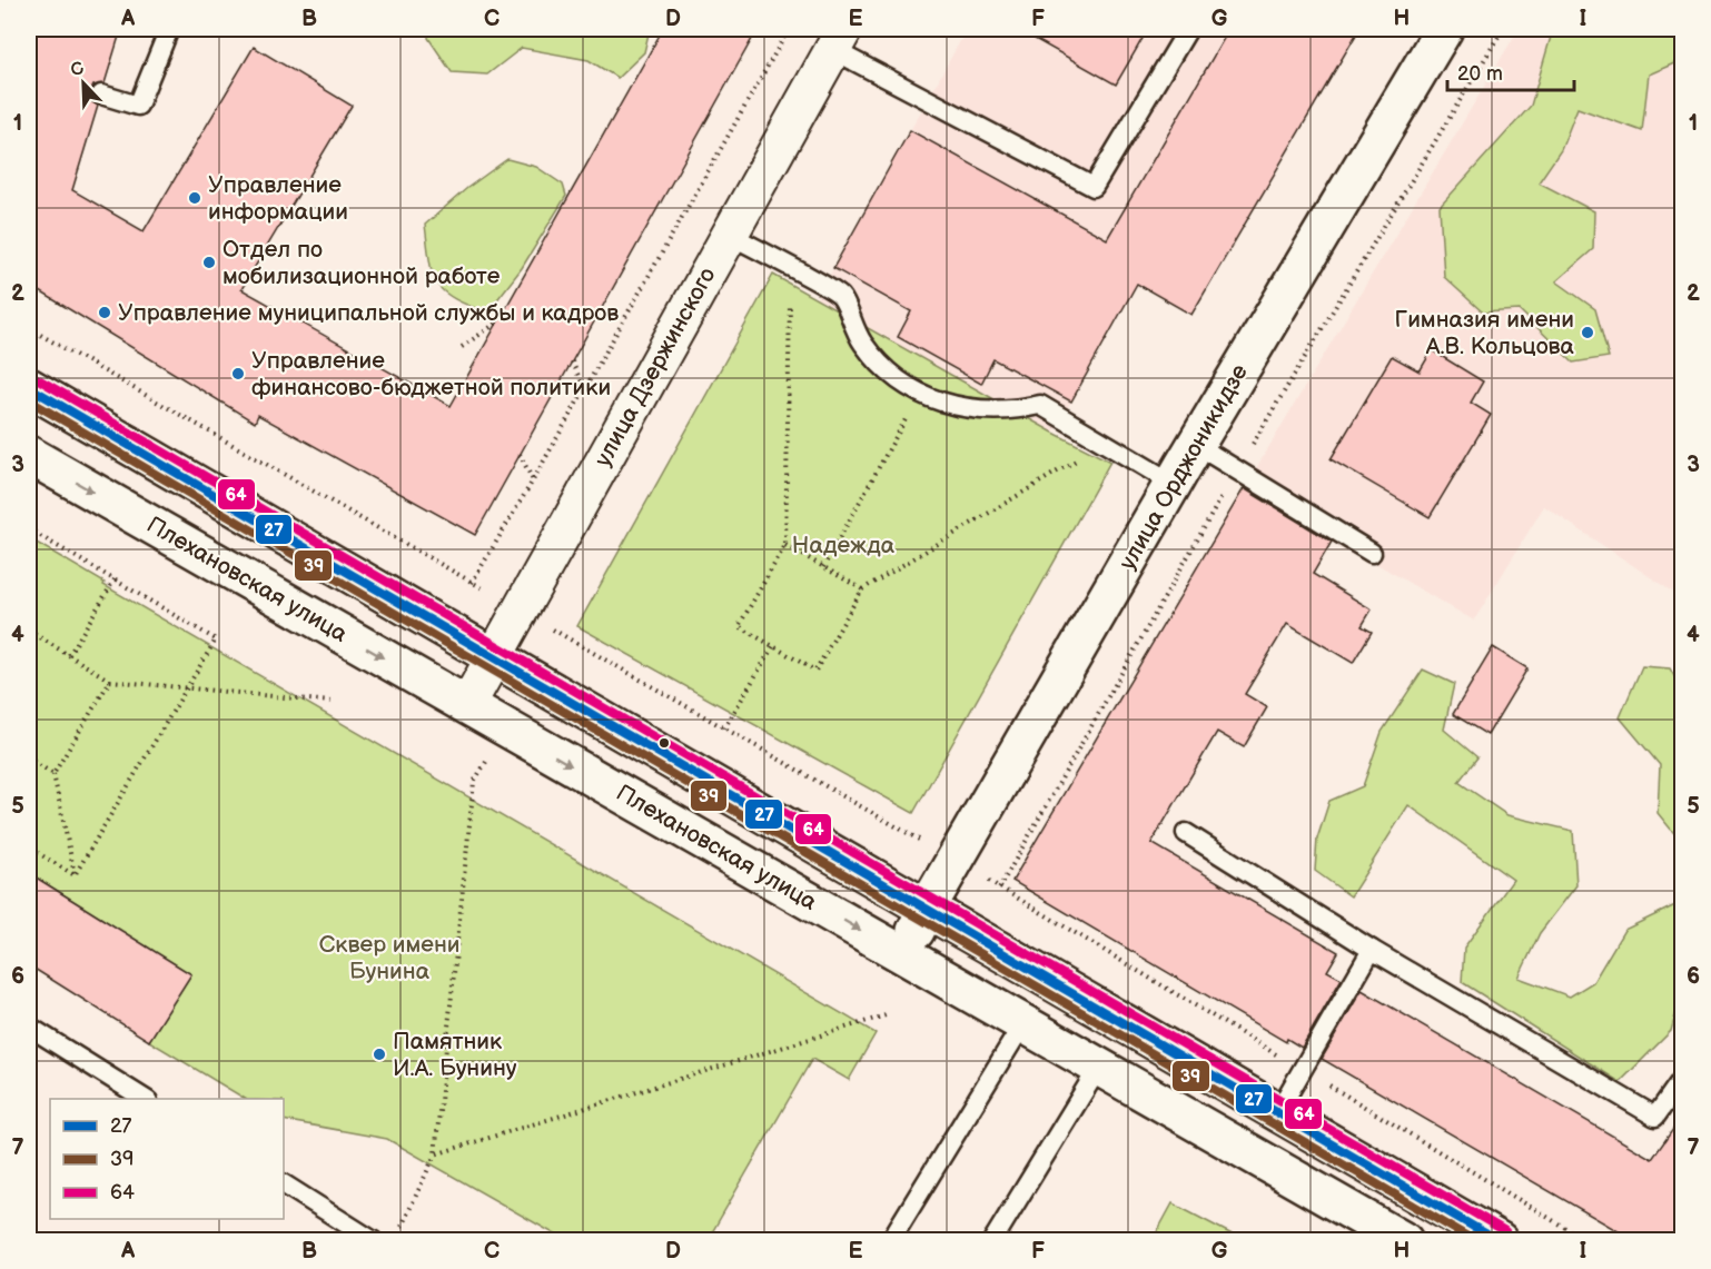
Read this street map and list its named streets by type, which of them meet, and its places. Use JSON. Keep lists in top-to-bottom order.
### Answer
{
  "streets": {
    "street": ["улица Дзержинского", "улица Орджоникидзе", "Плехановская улица"]
  },
  "crossings": [
    ["улица Дзержинского", "Плехановская улица"],
    ["улица Орджоникидзе", "Плехановская улица"]
  ],
  "parks": ["Надежда", "Cквер имени Бунина"],
  "places": [
    "Управление информации",
    "Отдел по мобилизационной работе",
    "Управление муниципальной службы и кадров",
    "Гимназия имени А.В. Кольцова",
    "Управление финансово-бюджетной политики",
    "Памятник И.А. Бунину"
  ],
  "lines": ["transit line 64", "transit line 27", "transit line 39"],
  "legend": ["27", "39", "64"],
  "scale_bar": "20 m",
  "north": "top left",
  "grid": {
    "columns": [
      "A",
      "B",
      "C",
      "D",
      "E",
      "F",
      "G",
      "H",
      "I"
    ],
    "rows": [
      "1",
      "2",
      "3",
      "4",
      "5",
      "6",
      "7"
    ]
  }
}
